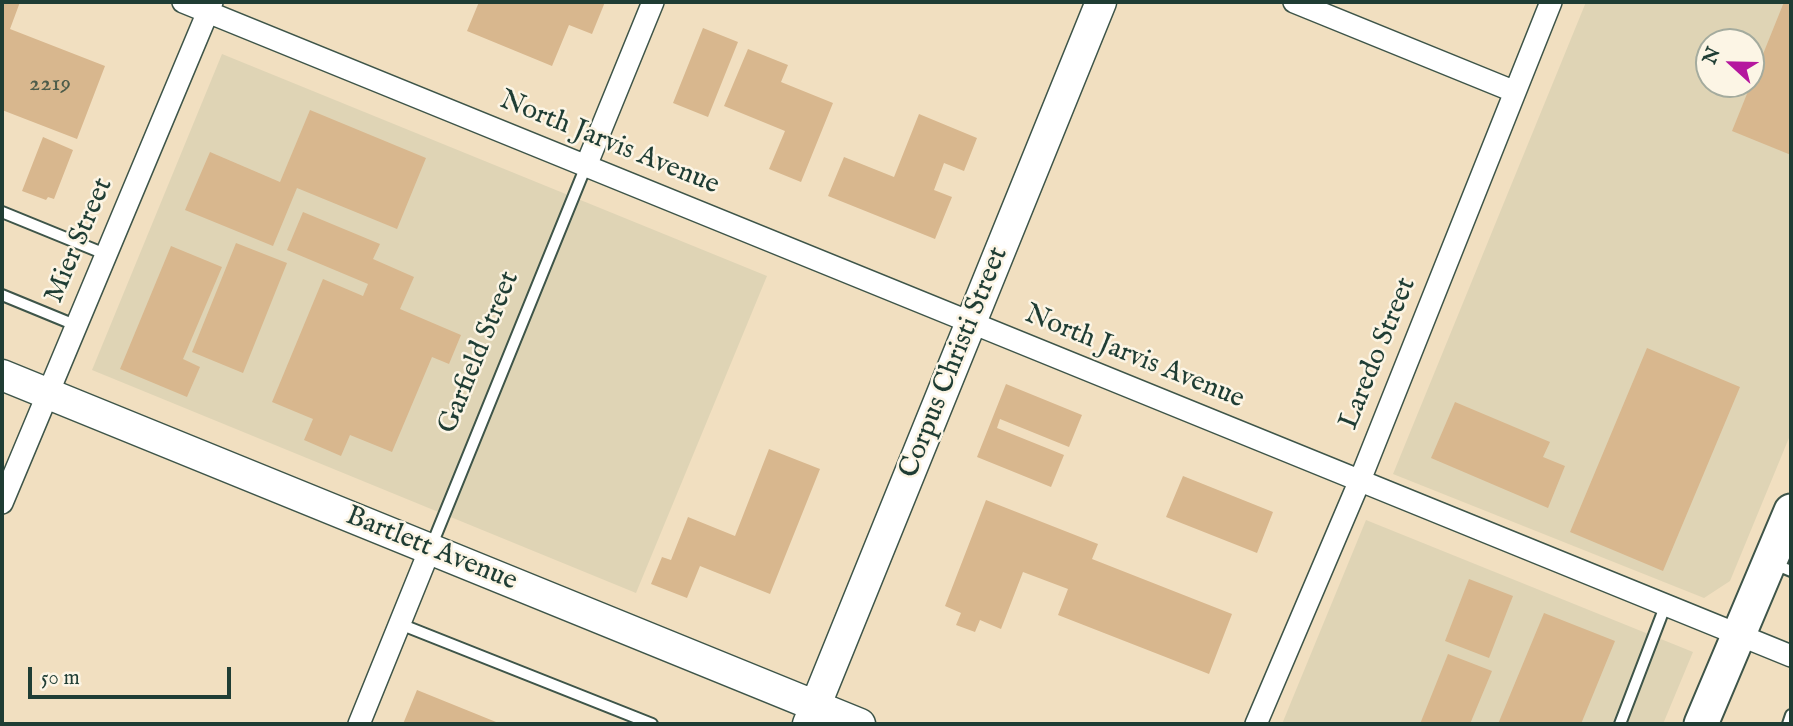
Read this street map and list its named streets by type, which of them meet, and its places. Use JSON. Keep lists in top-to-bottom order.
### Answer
{
  "streets": {
    "main road": ["Corpus Christi Street", "Bartlett Avenue"],
    "street": [
      "North Jarvis Avenue",
      "Mier Street",
      "Garfield Street",
      "Laredo Street"
    ]
  },
  "crossings": [
    ["North Jarvis Avenue", "Mier Street"],
    ["North Jarvis Avenue", "Garfield Street"],
    ["North Jarvis Avenue", "Laredo Street"],
    ["North Jarvis Avenue", "Corpus Christi Street"],
    ["Mier Street", "Bartlett Avenue"],
    ["Garfield Street", "Bartlett Avenue"],
    ["Corpus Christi Street", "Bartlett Avenue"]
  ],
  "house_numbers": ["2219"],
  "scale_bar": "50 m",
  "north": "left"
}
